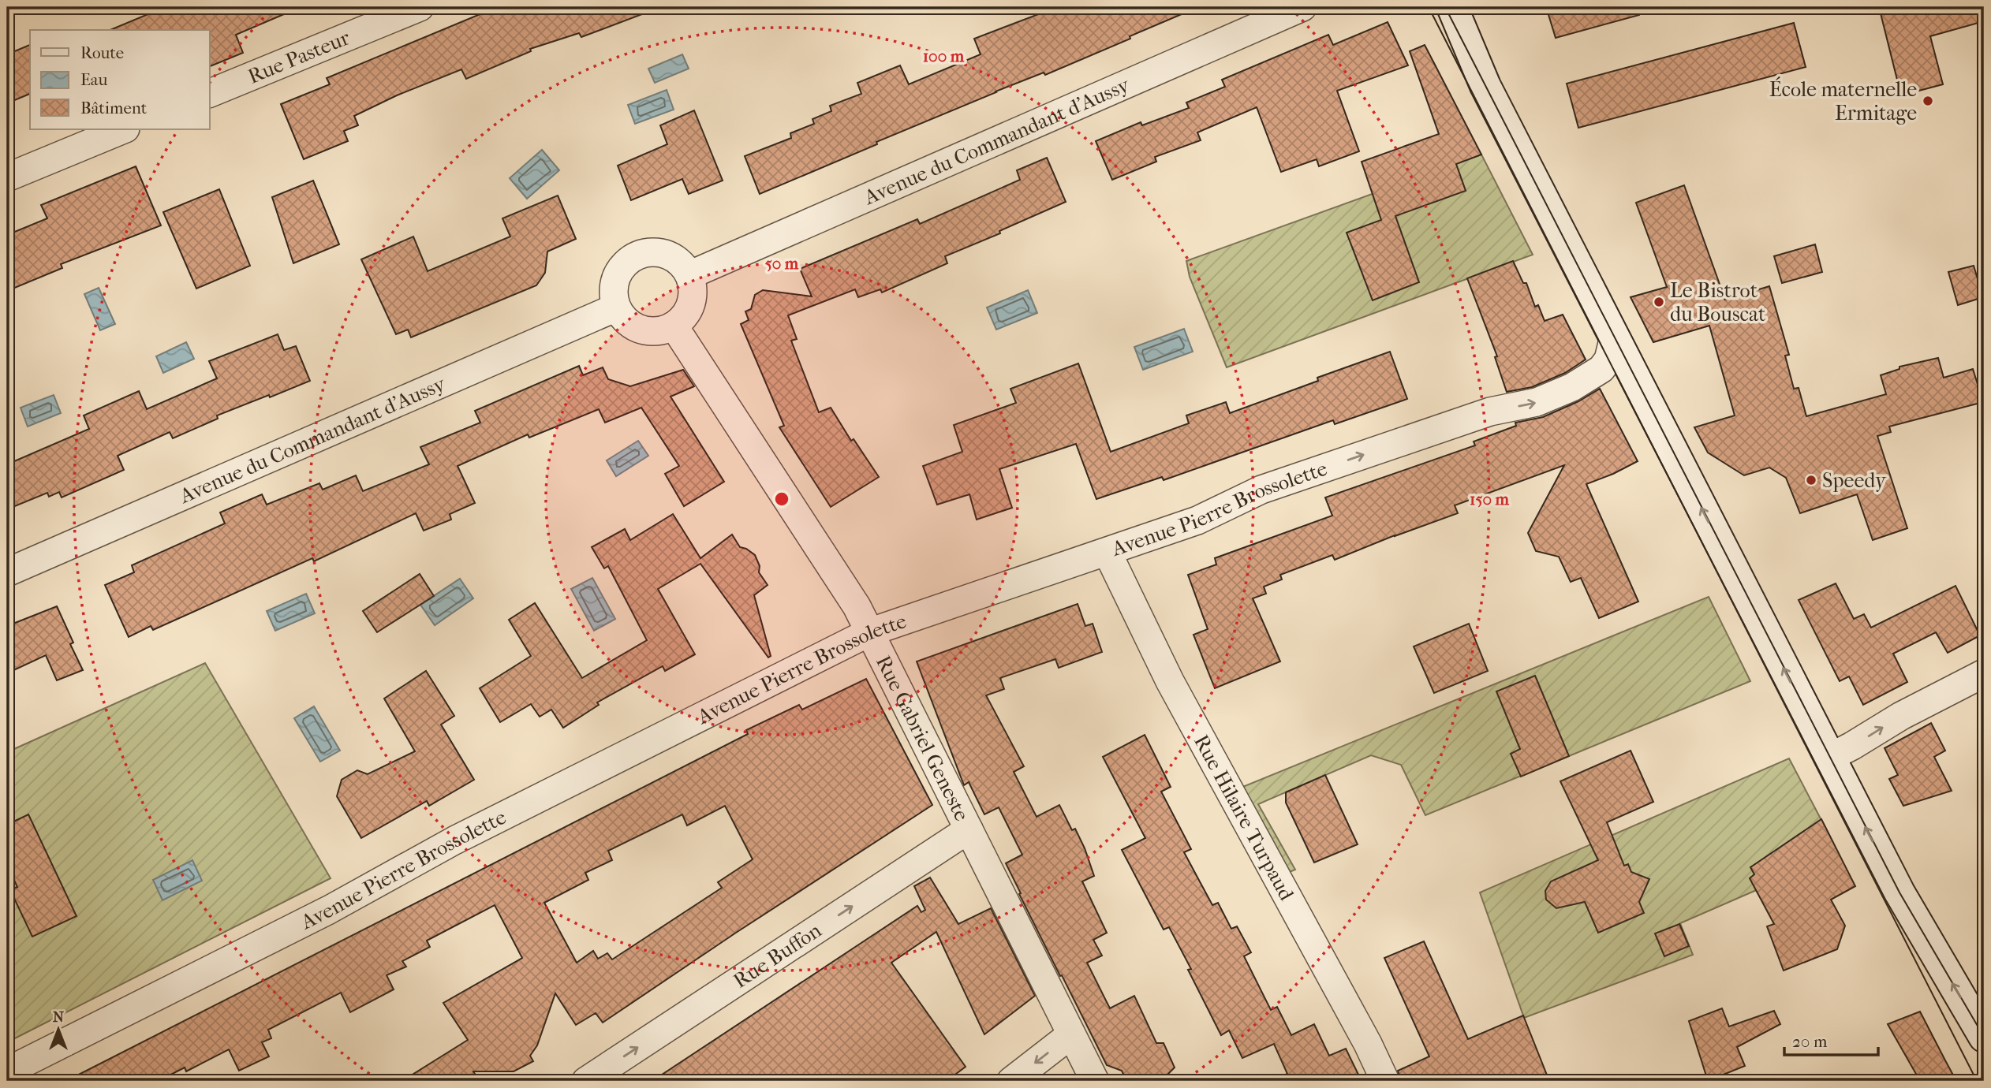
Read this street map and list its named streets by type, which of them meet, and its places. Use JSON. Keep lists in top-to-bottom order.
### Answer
{
  "streets": {
    "street": [
      "Rue Pasteur",
      "Avenue du Commandant d'Aussy",
      "Avenue Pierre Brossolette",
      "Rue Gabriel Geneste",
      "Rue Hilaire Turpaud",
      "Rue Buffon"
    ]
  },
  "crossings": [
    ["Avenue du Commandant d'Aussy", "Rue Gabriel Geneste"],
    ["Avenue Pierre Brossolette", "Rue Gabriel Geneste"],
    ["Avenue Pierre Brossolette", "Rue Hilaire Turpaud"],
    ["Rue Gabriel Geneste", "Rue Buffon"]
  ],
  "one_way": ["Rue Buffon"],
  "places": ["École maternelle Ermitage", "Le Bistrot du Bouscat", "Speedy"],
  "legend": ["Route", "Eau", "Bâtiment"],
  "scale_bar": "20 m",
  "north": "top",
  "rings": ["100 m", "50 m", "150 m"]
}
